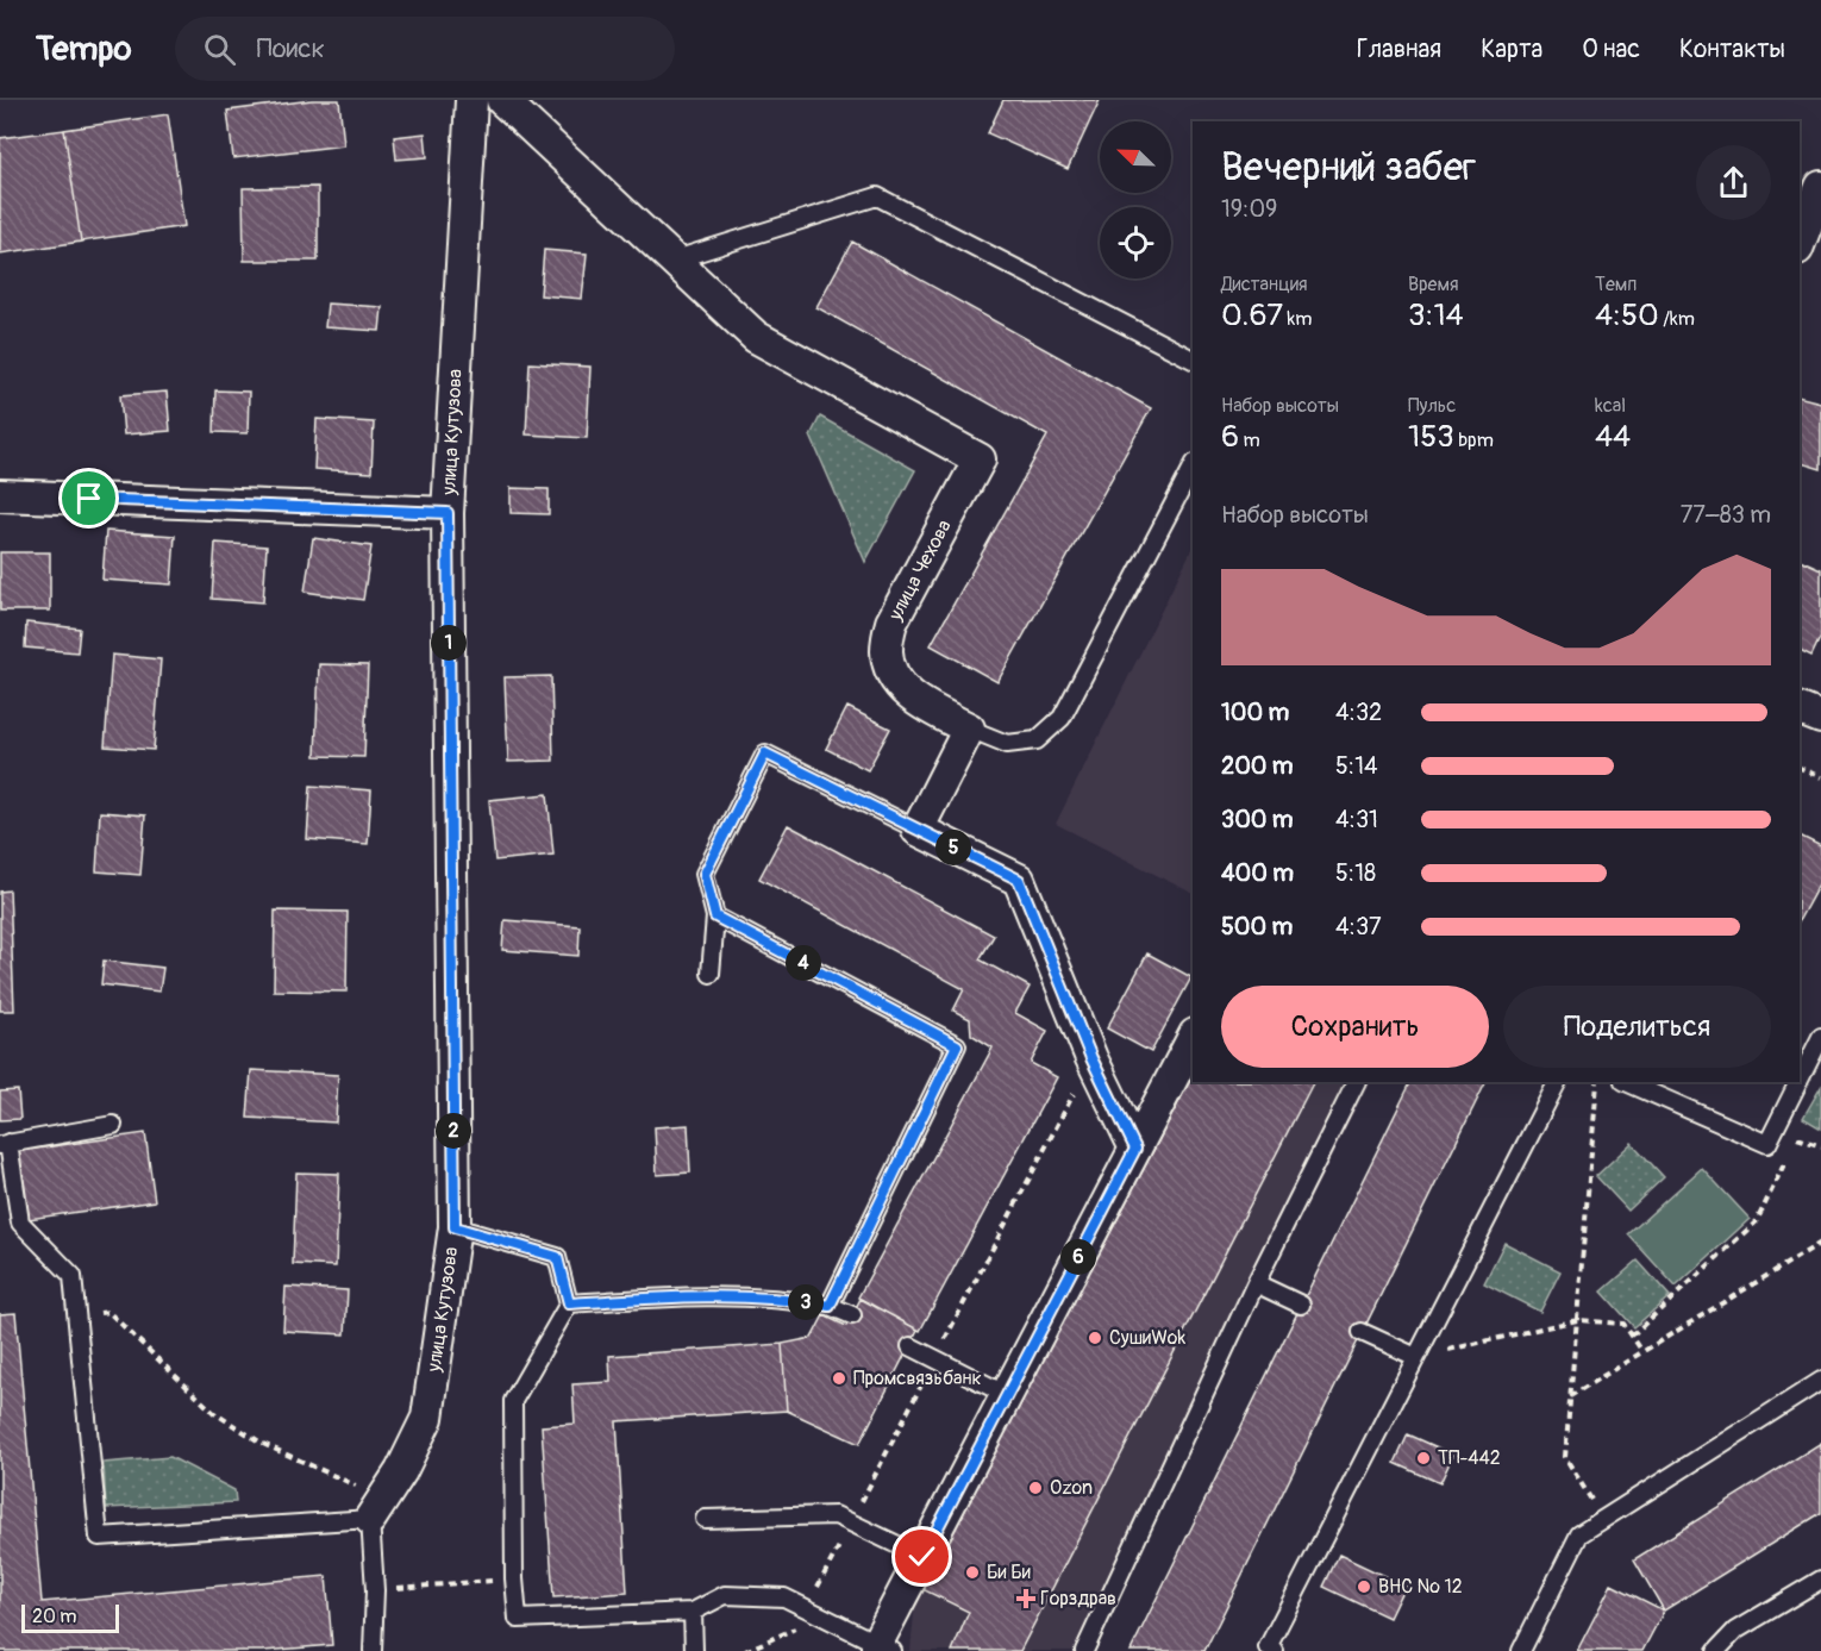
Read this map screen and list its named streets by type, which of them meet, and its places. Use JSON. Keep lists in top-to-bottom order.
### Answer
{
  "streets": {
    "street": ["улица Кутузова", "улица Чехова"]
  },
  "places": {
    "other": [
      "СушиWok",
      "Промсвязьбанк",
      "ТП-442",
      "Ozon",
      "Би Би",
      "ВНС № 12"
    ],
    "health": ["Горздрав"]
  },
  "scale_bar": "20 m",
  "north": "top left",
  "page": {
    "header": "Tempo",
    "search": "Поиск",
    "nav": [
      "Главная",
      "Карта",
      "О нас",
      "Контакты"
    ],
    "heading": ["Вечерний забег", "19:09"],
    "stats": [
      ["Дистанция", "0.67 km"],
      ["Время", "3:14"],
      ["Темп", "4:50 /km"],
      ["Набор высоты", "6 m"],
      ["Пульс", "153 bpm"],
      ["kcal", "44"]
    ],
    "chart": ["Набор высоты", "77–83 m"],
    "pins": [
      "1",
      "5",
      "4",
      "2",
      "6",
      "3"
    ],
    "list": [
      {
        "name": "100 m",
        "note": "4:32"
      },
      {
        "name": "200 m",
        "note": "5:14"
      },
      {
        "name": "300 m",
        "note": "4:31"
      },
      {
        "name": "400 m",
        "note": "5:18"
      },
      {
        "name": "500 m",
        "note": "4:37"
      }
    ],
    "buttons": ["Сохранить", "Поделиться"],
    "scale": "20 m"
  }
}
